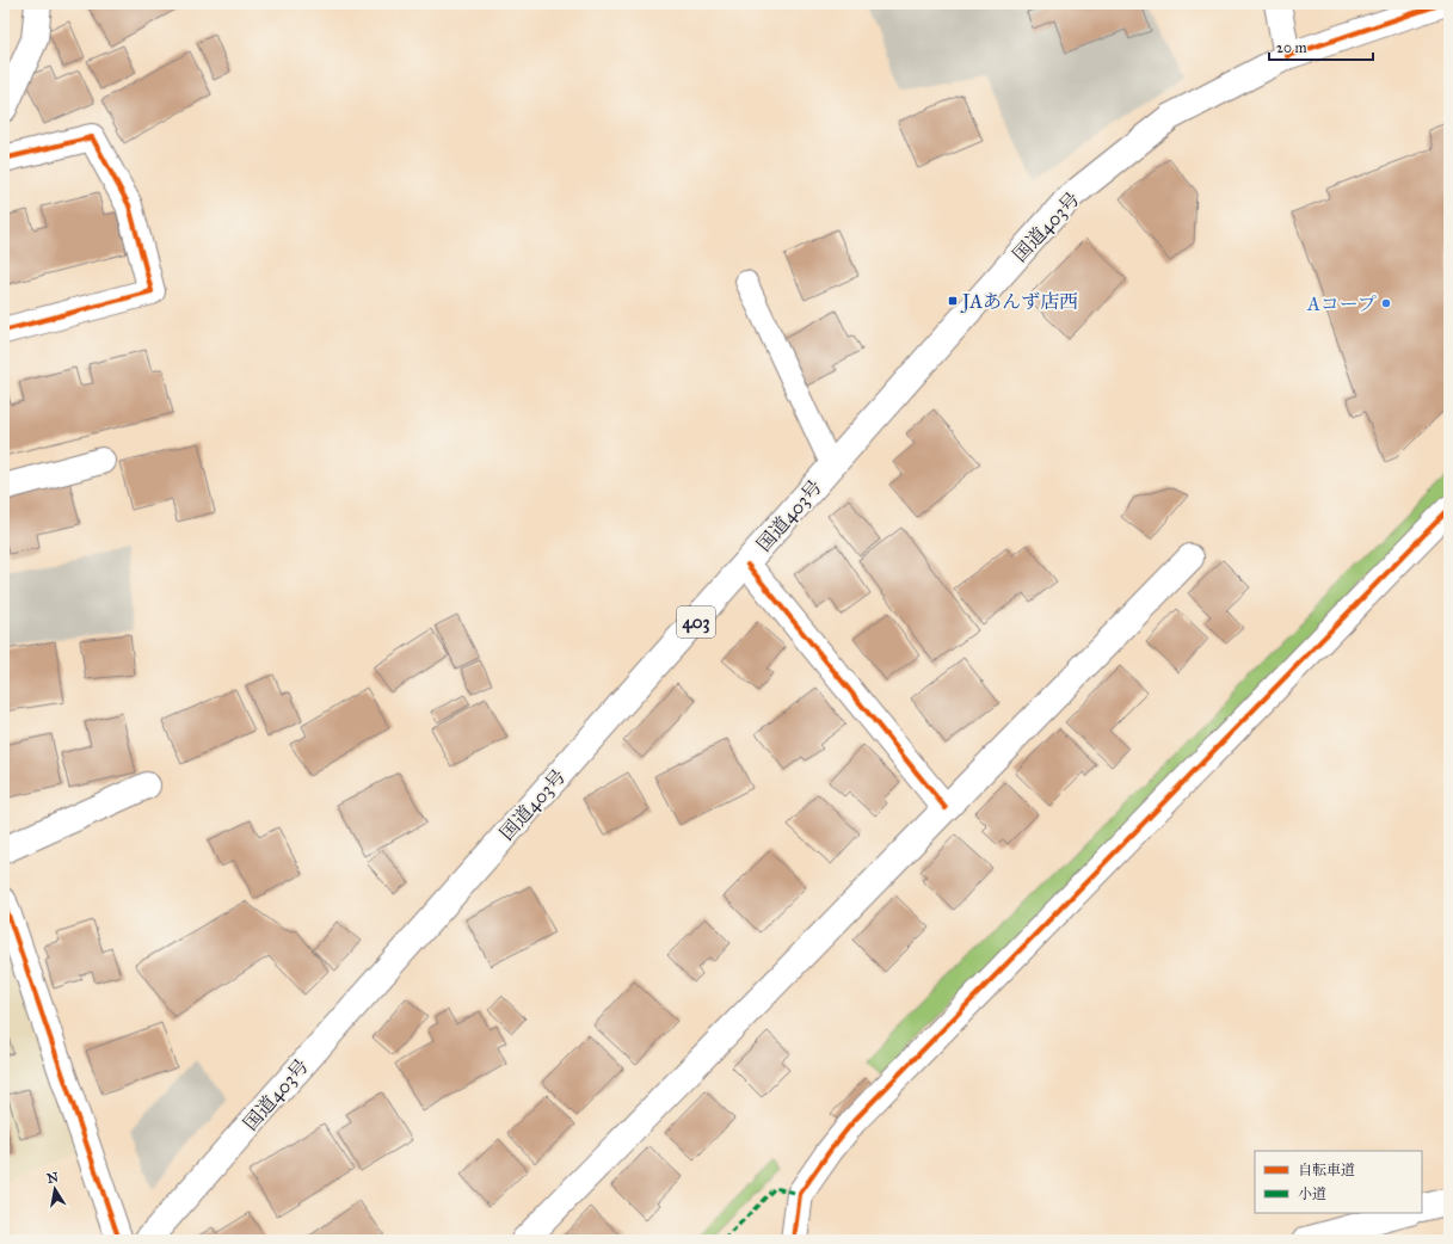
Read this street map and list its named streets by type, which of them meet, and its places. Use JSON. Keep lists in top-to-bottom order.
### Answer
{
  "streets": {
    "main road": ["国道403号", "403"]
  },
  "places": {
    "transit": ["JAあんず店西"],
    "other": ["Aコープ"]
  },
  "legend": ["自転車道", "小道"],
  "scale_bar": "20 m",
  "north": "top"
}
